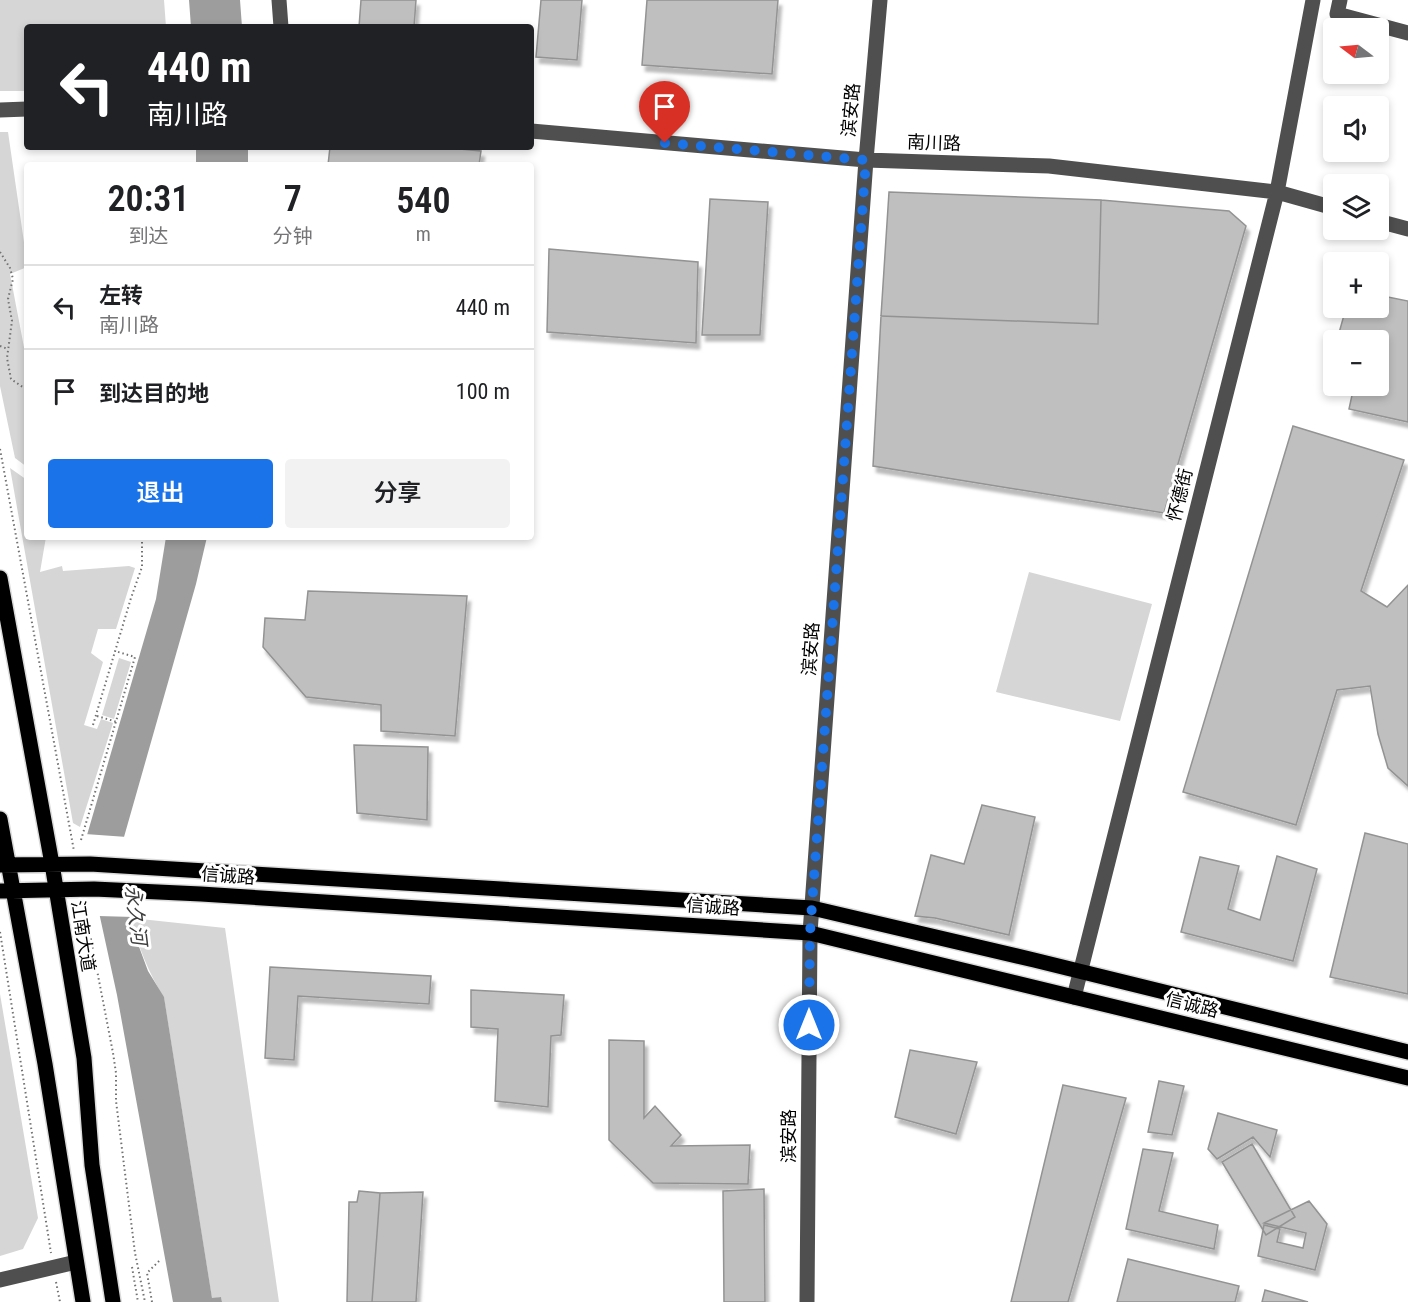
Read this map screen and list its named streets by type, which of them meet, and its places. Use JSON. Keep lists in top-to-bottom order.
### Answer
{
  "streets": {
    "main road": ["信诚路", "江南大道"],
    "street": ["滨安路", "南川路", "怀德街"]
  },
  "crossings": [
    ["滨安路", "南川路"],
    ["滨安路", "信诚路"],
    ["南川路", "怀德街"],
    ["怀德街", "信诚路"],
    ["信诚路", "江南大道"]
  ],
  "water": ["永久河"],
  "north": "left",
  "page": {
    "map_buttons": ["+", "−"],
    "turn": ["440 m", "南川路"],
    "eta": [
      "20:31",
      "到达",
      "7",
      "分钟",
      "540",
      "m"
    ],
    "list": [
      {
        "name": "左转",
        "note": "南川路",
        "value": "440 m"
      },
      {
        "name": "到达目的地",
        "value": "100 m"
      }
    ],
    "buttons": ["退出", "分享"]
  }
}
